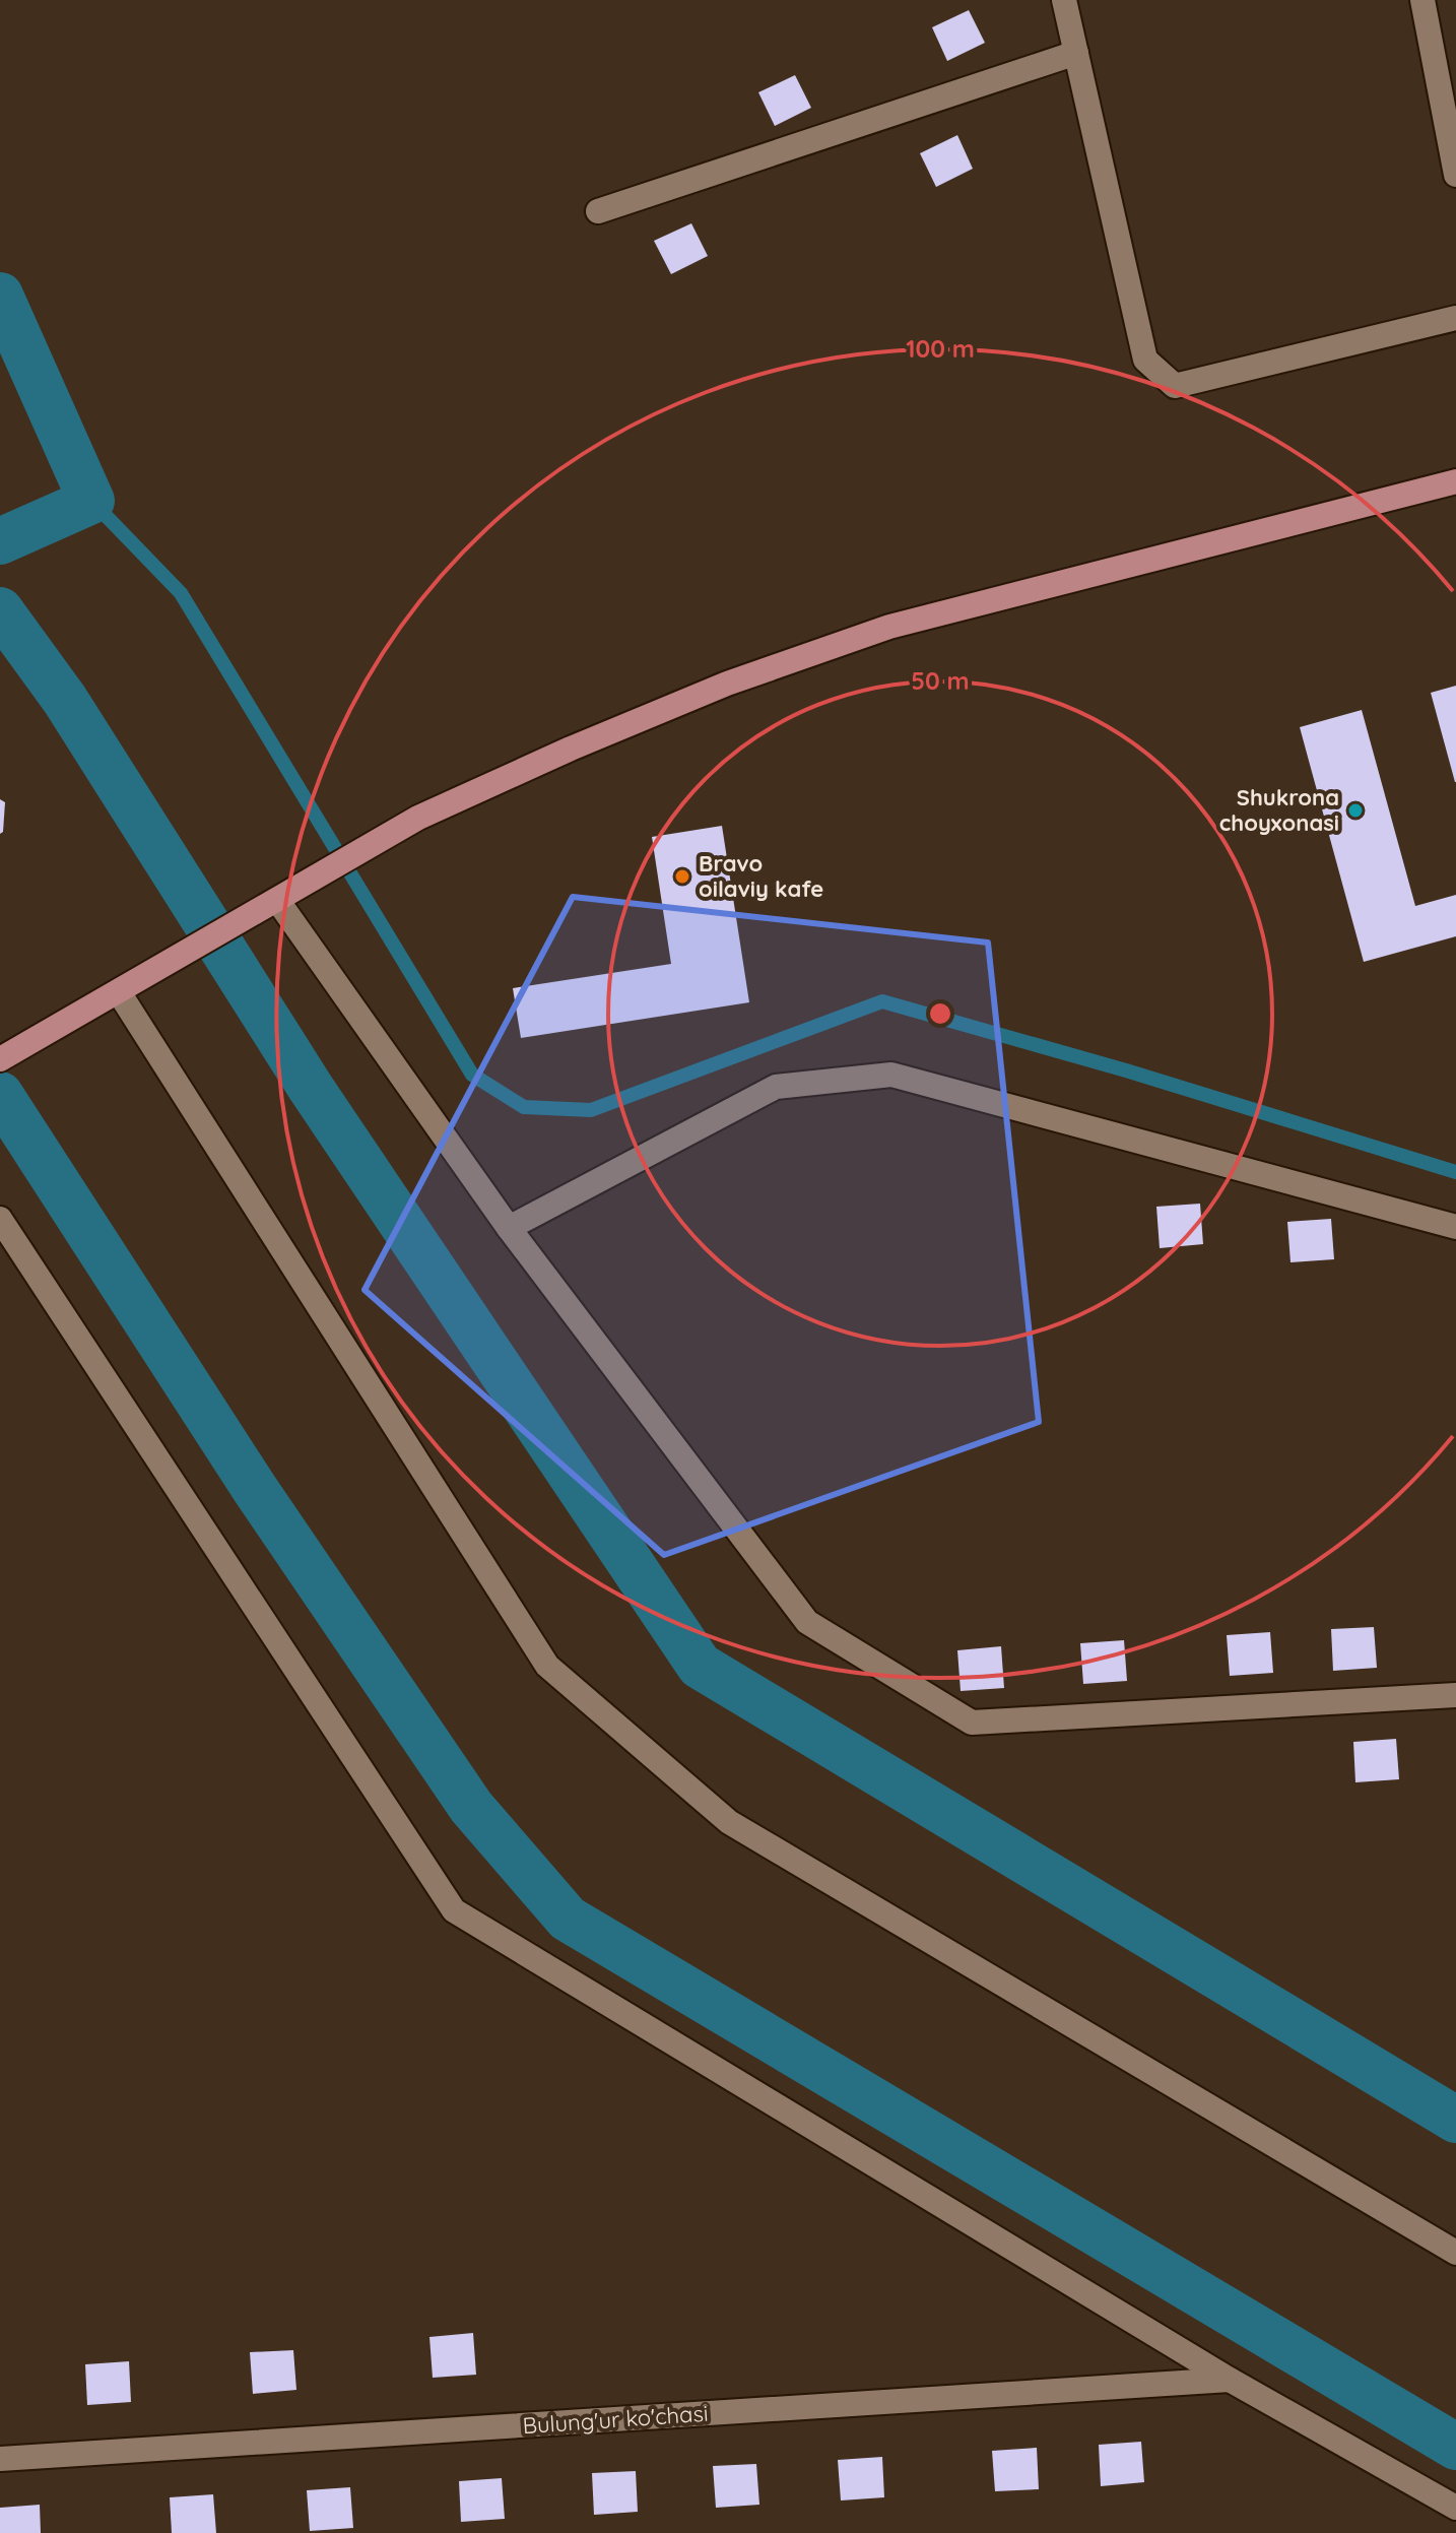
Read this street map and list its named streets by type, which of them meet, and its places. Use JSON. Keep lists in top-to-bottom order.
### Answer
{
  "streets": {
    "street": ["Bulung'ur ko'chasi"]
  },
  "places": ["Shukrona choyxonasi", "Bravo oilaviy kafe"],
  "rings": ["100 m", "50 m"]
}
